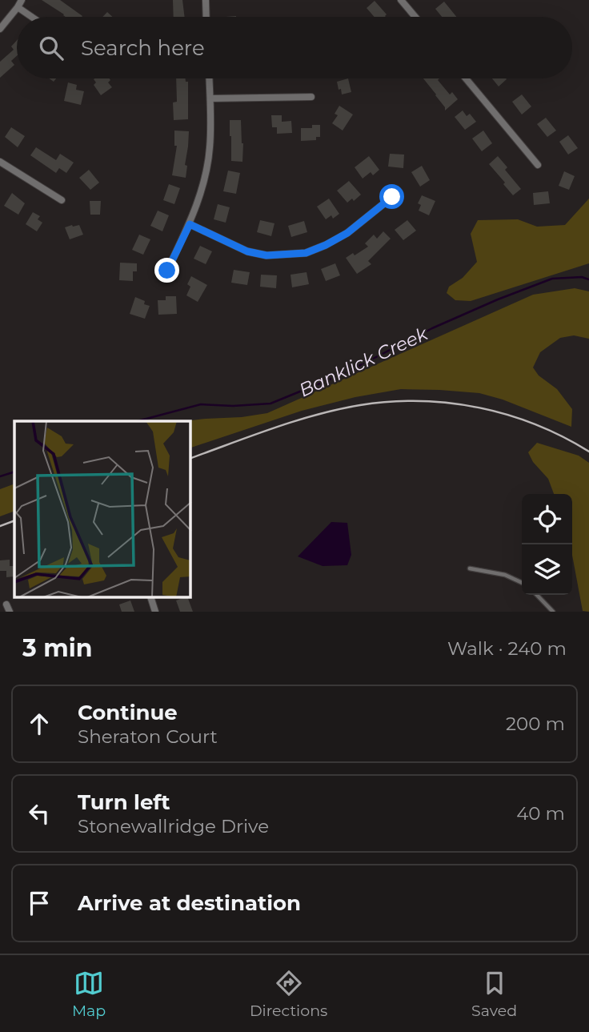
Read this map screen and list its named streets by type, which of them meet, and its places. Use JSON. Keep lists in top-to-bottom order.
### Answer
{
  "water": ["Banklick Creek"],
  "page": {
    "search": "Search here",
    "heading": ["3 min", "Walk · 240 m"],
    "list": [
      ["Continue", "Sheraton Court", "200 m"],
      ["Turn left", "Stonewallridge Drive", "40 m"],
      "Arrive at destination"
    ],
    "nav": ["Map", "Directions", "Saved"]
  }
}
